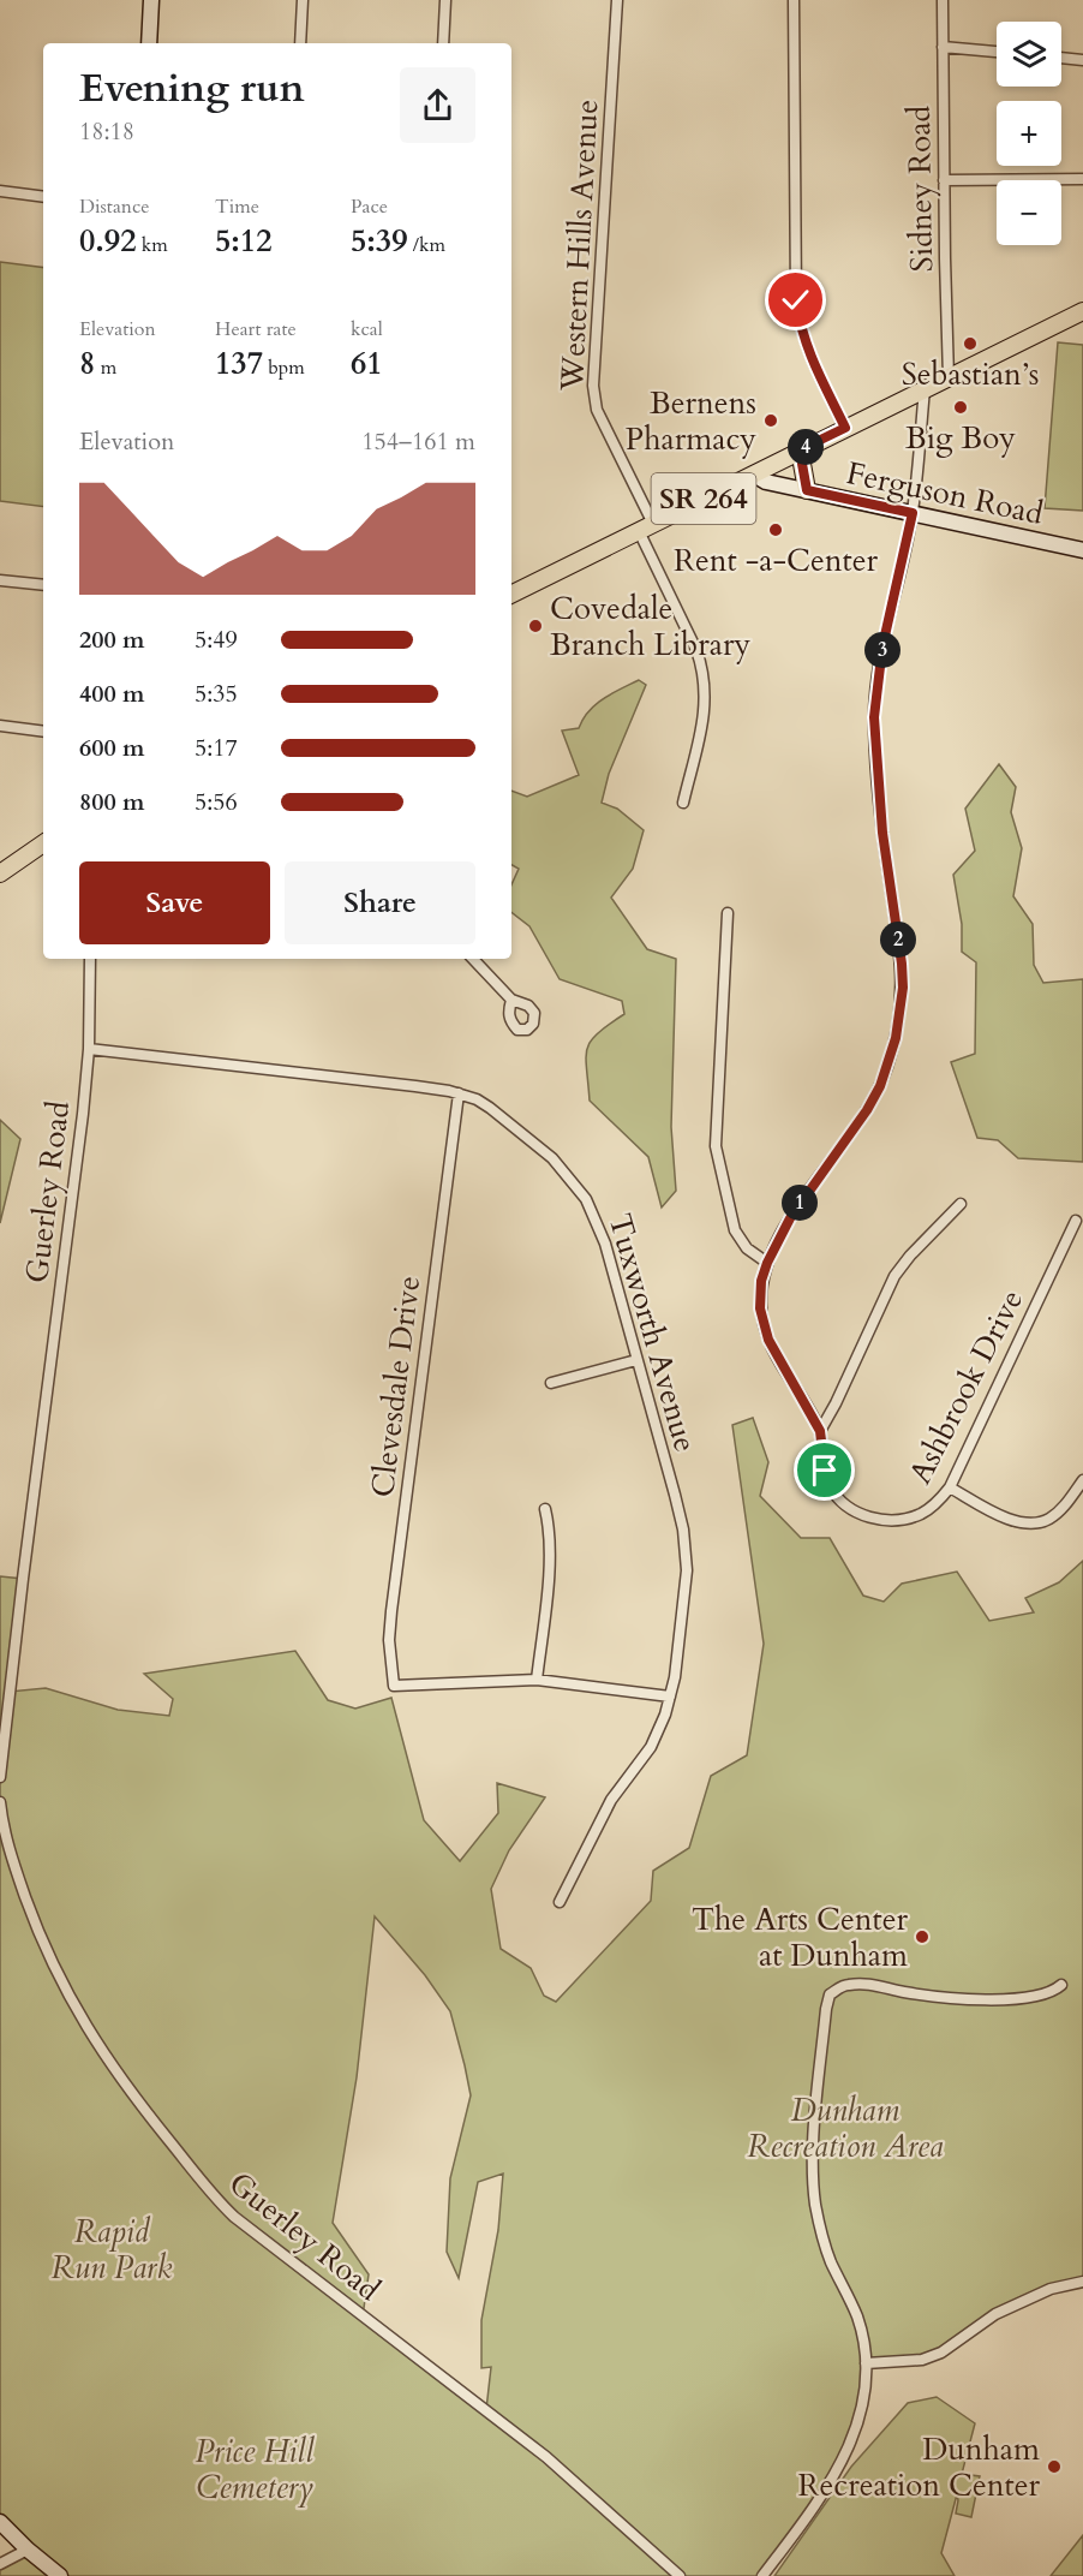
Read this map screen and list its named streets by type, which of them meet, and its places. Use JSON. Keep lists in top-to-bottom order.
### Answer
{
  "streets": {
    "main road": ["SR 264"],
    "street": [
      "Sidney Road",
      "Western Hills Avenue",
      "Ferguson Road",
      "Guerley Road",
      "Tuxworth Avenue",
      "Clevesdale Drive",
      "Ashbrook Drive"
    ]
  },
  "crossings": [
    ["Sidney Road", "SR 264"],
    ["Western Hills Avenue", "SR 264"],
    ["Ferguson Road", "SR 264"],
    ["Ferguson Road", "Ashbrook Drive"],
    ["SR 264", "Ashbrook Drive"],
    ["Guerley Road", "Tuxworth Avenue"],
    ["Tuxworth Avenue", "Clevesdale Drive"]
  ],
  "parks": ["Dunham Recreation Area", "Rapid Run Park", "Price Hill Cemetery"],
  "places": [
    "Sebastian’s",
    "Big Boy",
    "Bernens Pharmacy",
    "Rent -a-Center",
    "Covedale Branch Library",
    "The Arts Center at Dunham",
    "Dunham Recreation Center"
  ],
  "page": {
    "map_buttons": ["+", "−"],
    "heading": ["Evening run", "18:18"],
    "stats": [
      ["Distance", "0.92 km"],
      ["Time", "5:12"],
      ["Pace", "5:39 /km"],
      ["Elevation", "8 m"],
      ["Heart rate", "137 bpm"],
      ["kcal", "61"]
    ],
    "chart": ["Elevation", "154–161 m"],
    "pins": [
      "4",
      "3",
      "2",
      "1"
    ],
    "list": [
      {
        "name": "200 m",
        "note": "5:49"
      },
      {
        "name": "400 m",
        "note": "5:35"
      },
      {
        "name": "600 m",
        "note": "5:17"
      },
      {
        "name": "800 m",
        "note": "5:56"
      }
    ],
    "buttons": ["Save", "Share"]
  }
}
